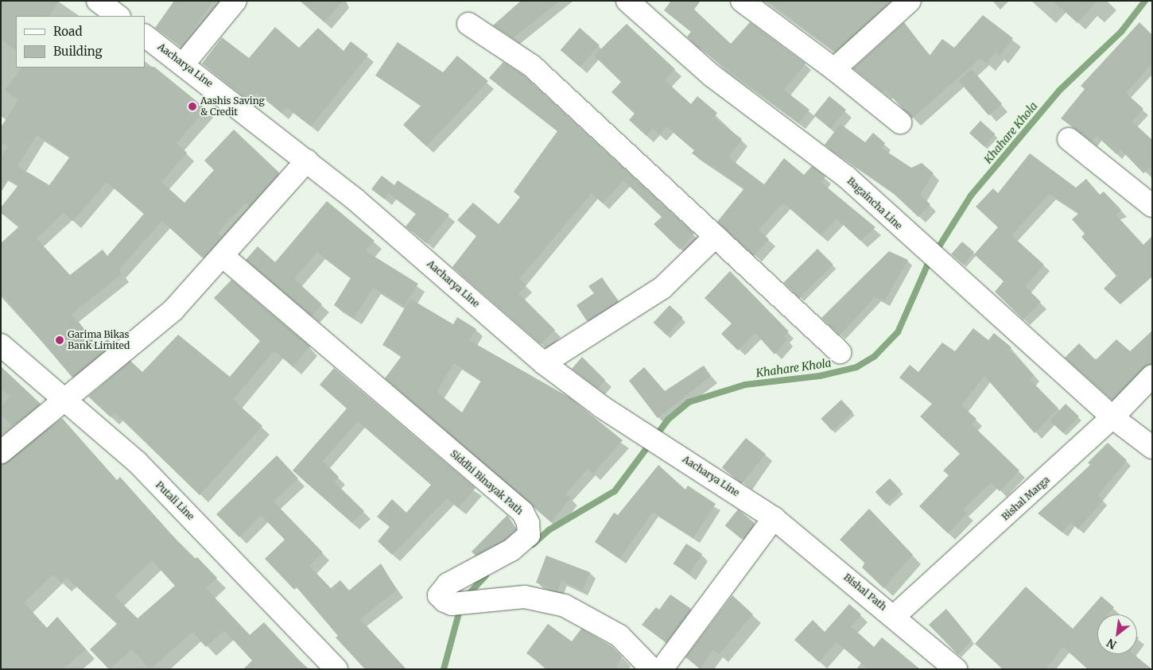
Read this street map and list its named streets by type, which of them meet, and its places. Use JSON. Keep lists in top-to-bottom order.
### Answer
{
  "streets": {
    "street": [
      "Aacharya Line",
      "Bagaincha Line",
      "Siddhi Binayak Path",
      "Bishal Marga",
      "Putali Line",
      "Bishal Path"
    ]
  },
  "crossings": [
    ["Aacharya Line", "Bishal Path"],
    ["Bagaincha Line", "Bishal Marga"],
    ["Bishal Marga", "Bishal Path"]
  ],
  "water": ["Khahare Khola"],
  "places": ["Aashis Saving & Credit", "Garima Bikas Bank Limited"],
  "legend": ["Road", "Building"],
  "north": "bottom left"
}
